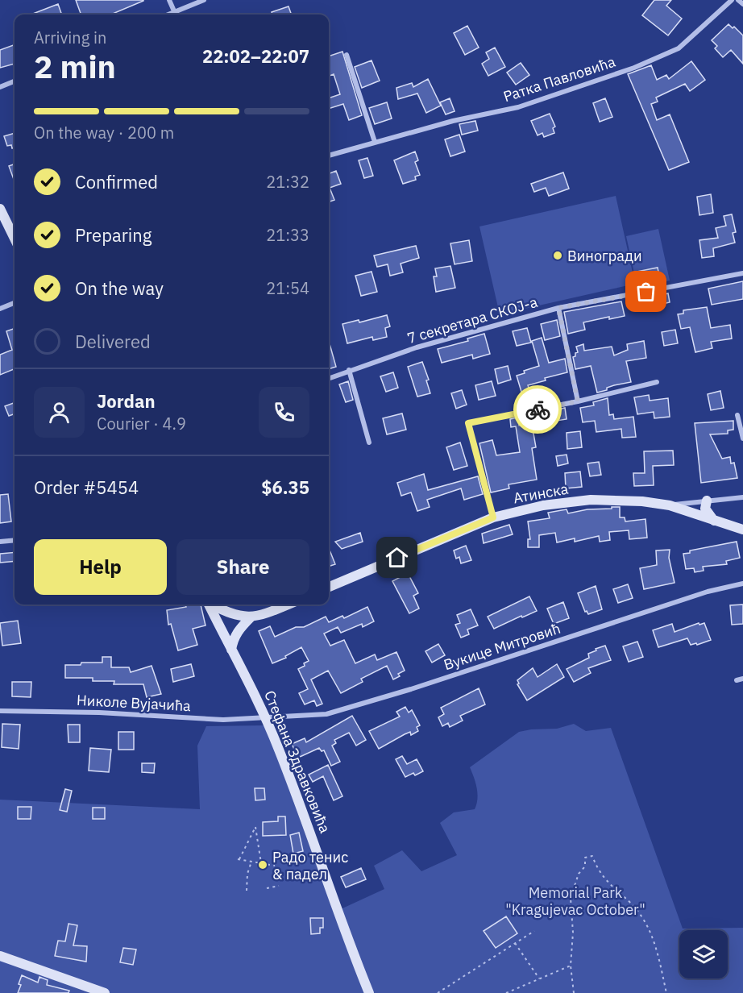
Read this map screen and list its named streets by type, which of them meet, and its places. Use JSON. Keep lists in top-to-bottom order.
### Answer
{
  "streets": {
    "street": [
      "Ратка Павловића",
      "7 секретара СКОЈ-а",
      "Атинска",
      "Вукице Митровић",
      "Николе Вујачића",
      "Стефана Здравковића"
    ]
  },
  "crossings": [
    ["Вукице Митровић", "Николе Вујачића"],
    ["Вукице Митровић", "Стефана Здравковића"],
    ["Николе Вујачића", "Стефана Здравковића"]
  ],
  "parks": ["Memorial Park \"Kragujevac October\""],
  "places": ["Виногради", "Радо тенис & падел"],
  "page": {
    "heading": ["2 min", "Arriving in", "22:02–22:07"],
    "panel": [
      "Jordan",
      "Courier · 4.9",
      "Order #5454",
      "$6.35"
    ],
    "bar": "On the way · 200 m",
    "list": [
      ["Confirmed", "21:32"],
      ["Preparing", "21:33"],
      ["On the way", "21:54"],
      "Delivered"
    ],
    "buttons": ["Help", "Share"]
  }
}
